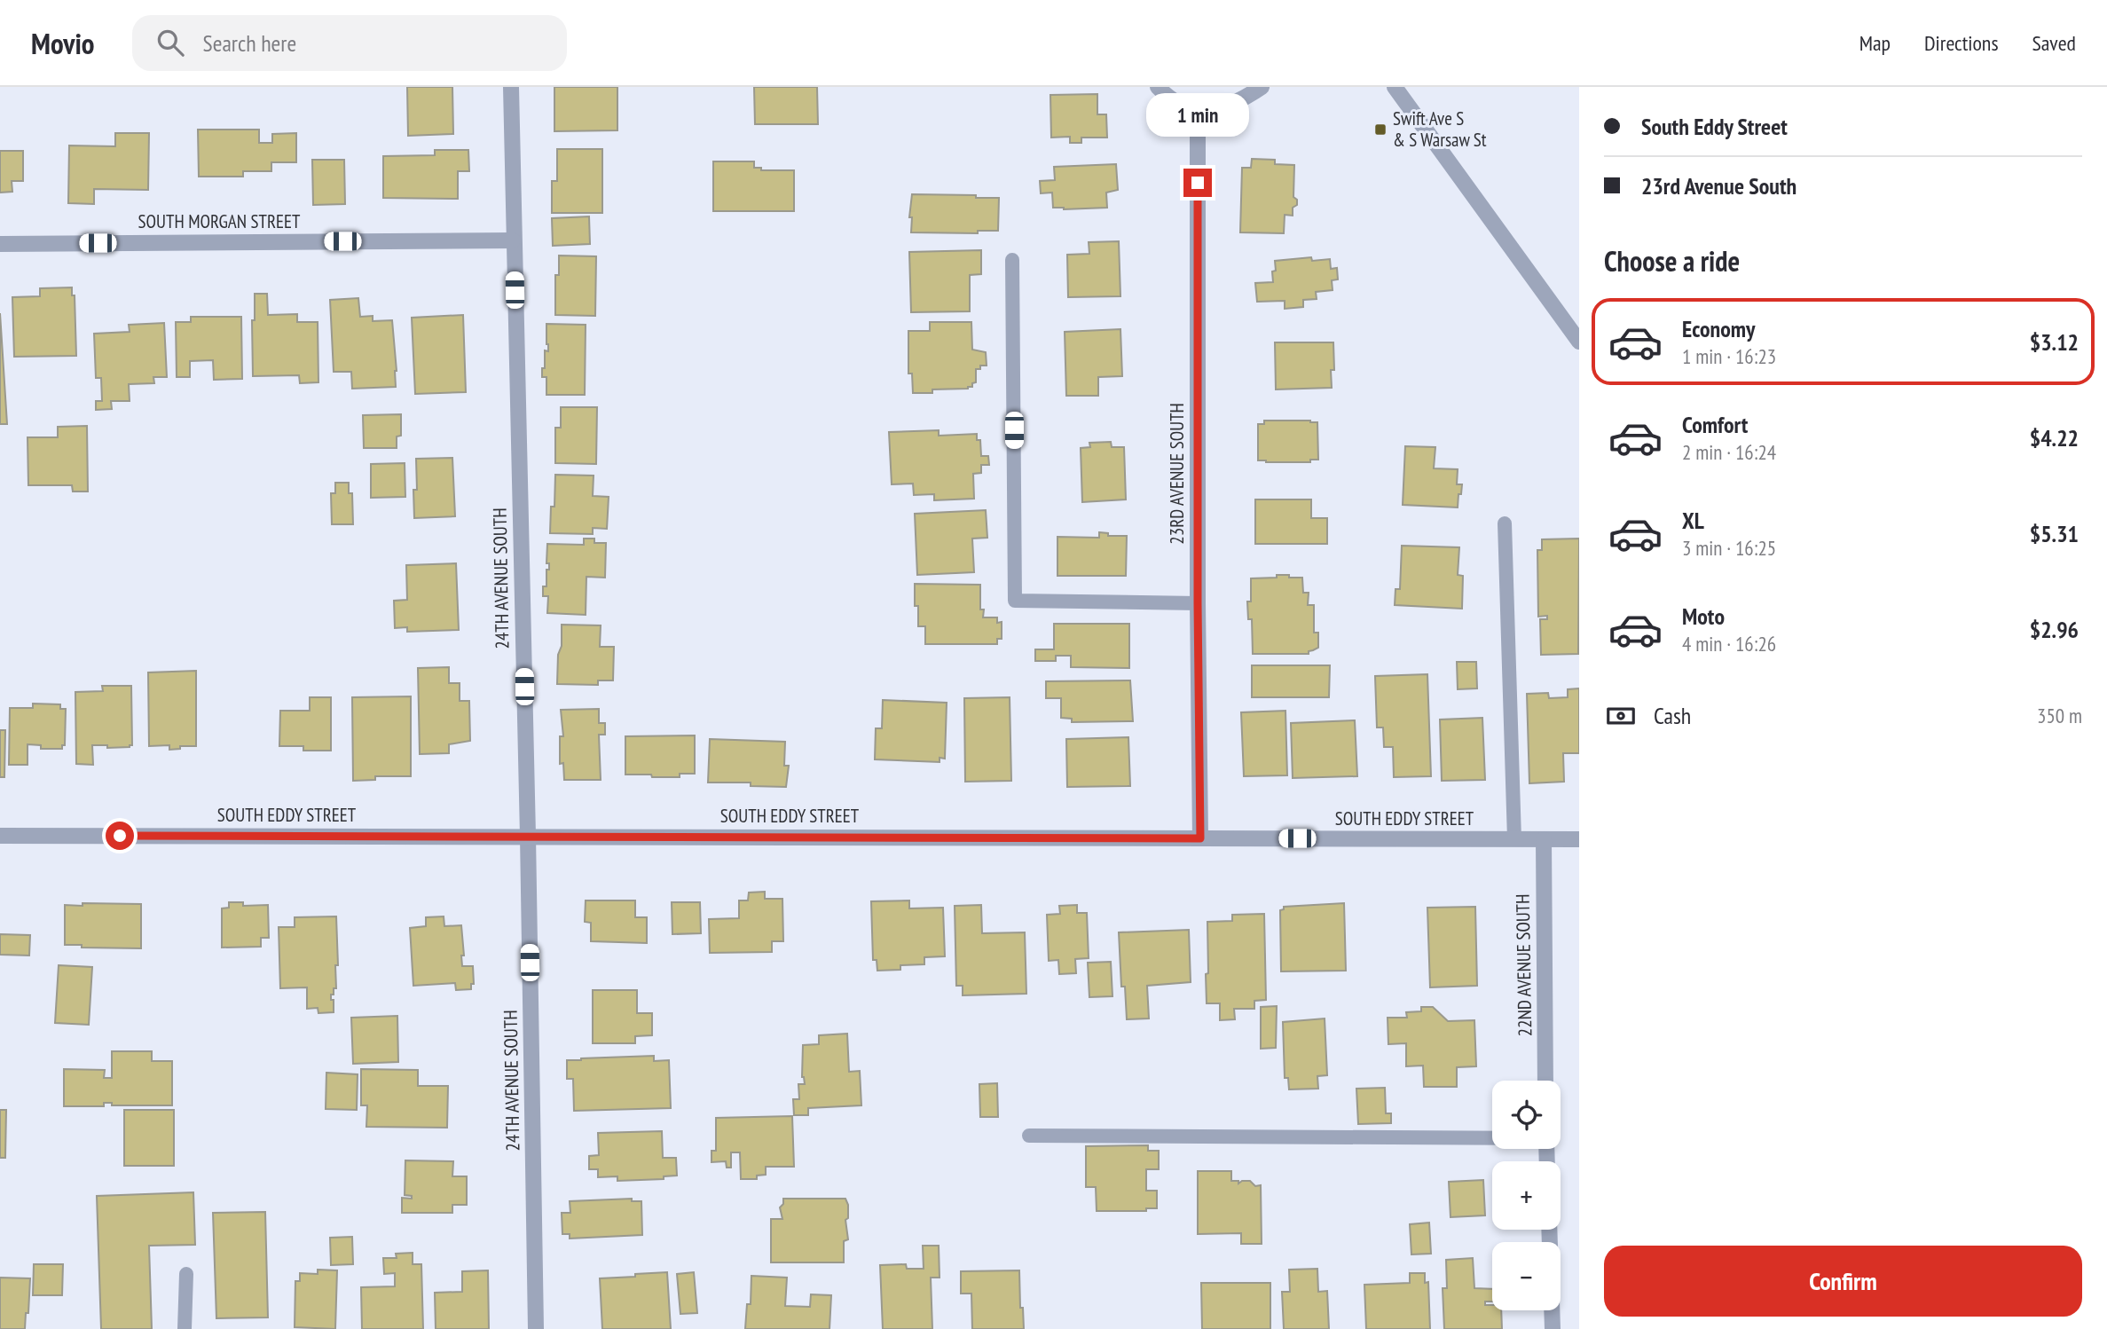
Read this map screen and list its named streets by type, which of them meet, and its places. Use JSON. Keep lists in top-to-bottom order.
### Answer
{
  "streets": {
    "street": [
      "SOUTH MORGAN STREET",
      "23RD AVENUE SOUTH",
      "24TH AVENUE SOUTH",
      "SOUTH EDDY STREET",
      "22ND AVENUE SOUTH"
    ]
  },
  "crossings": [
    ["SOUTH MORGAN STREET", "24TH AVENUE SOUTH"],
    ["23RD AVENUE SOUTH", "SOUTH EDDY STREET"],
    ["24TH AVENUE SOUTH", "SOUTH EDDY STREET"],
    ["SOUTH EDDY STREET", "22ND AVENUE SOUTH"]
  ],
  "places": {
    "transit": ["Swift Ave S & S Warsaw St"]
  },
  "page": {
    "header": "Movio",
    "search": "Search here",
    "nav": ["Map", "Directions", "Saved"],
    "banner": ["South Eddy Street", "23rd Avenue South"],
    "bubble": "1 min",
    "heading": "Choose a ride",
    "list": [
      {
        "name": "Economy",
        "note": "1 min · 16:23",
        "value": "$3.12"
      },
      {
        "name": "Comfort",
        "note": "2 min · 16:24",
        "value": "$4.22"
      },
      {
        "name": "XL",
        "note": "3 min · 16:25",
        "value": "$5.31"
      },
      {
        "name": "Moto",
        "note": "4 min · 16:26",
        "value": "$2.96"
      }
    ],
    "pay": ["Cash", "350 m"],
    "map_buttons": ["+", "−"],
    "buttons": "Confirm"
  }
}
